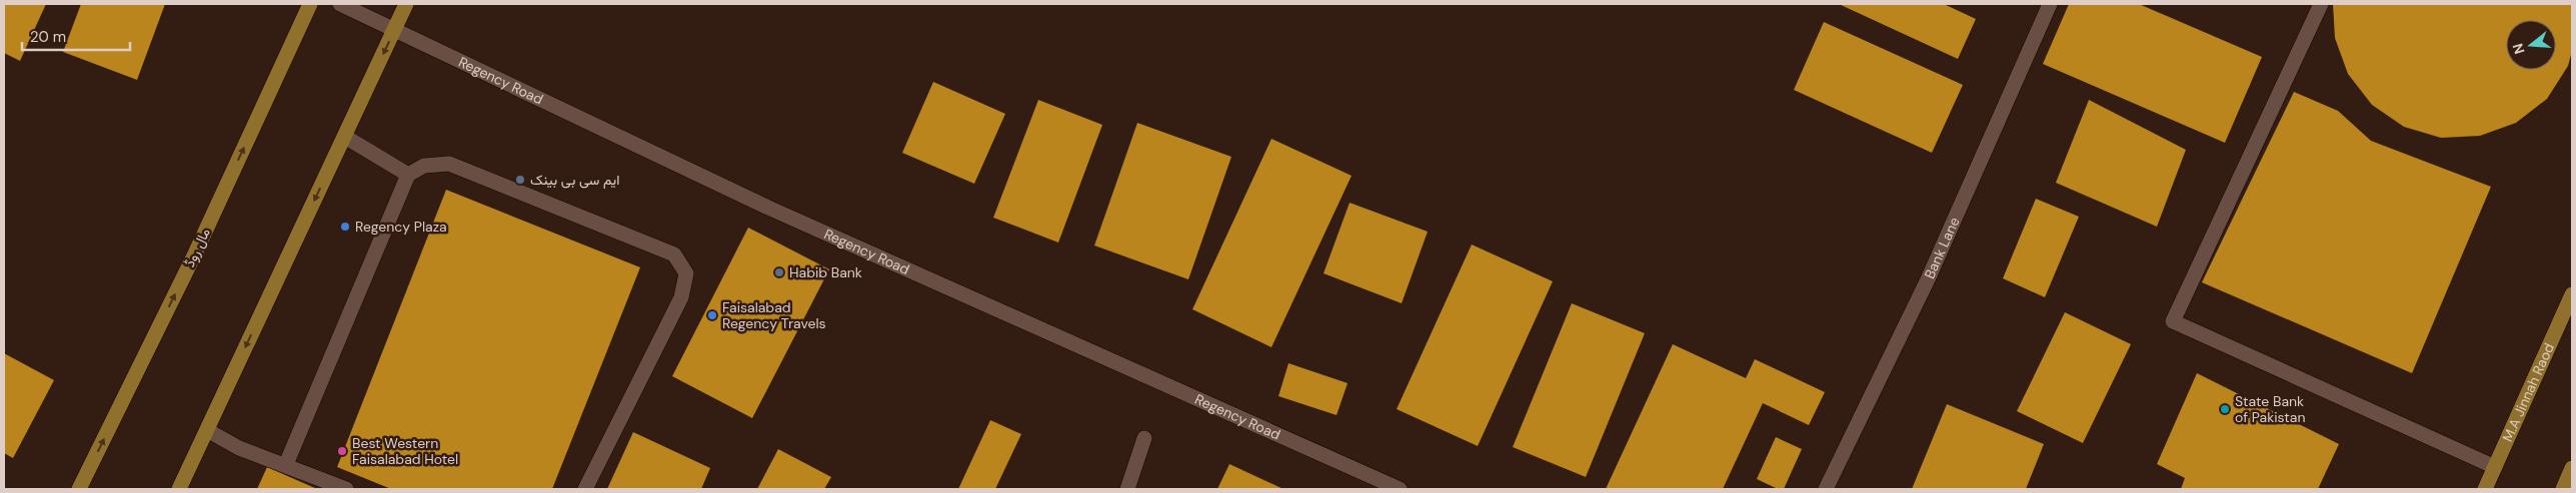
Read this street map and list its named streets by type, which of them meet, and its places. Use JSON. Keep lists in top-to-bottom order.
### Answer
{
  "streets": {
    "main road": ["مال روڈ", "M.A Jinnah Raod"],
    "street": ["Regency Road", "Bank Lane"]
  },
  "places": [
    "ایم سی بی بینک",
    "Regency Plaza",
    "Habib Bank",
    "Faisalabad Regency Travels",
    "State Bank of Pakistan",
    "Best Western Faisalabad Hotel"
  ],
  "scale_bar": "20 m",
  "north": "left"
}
